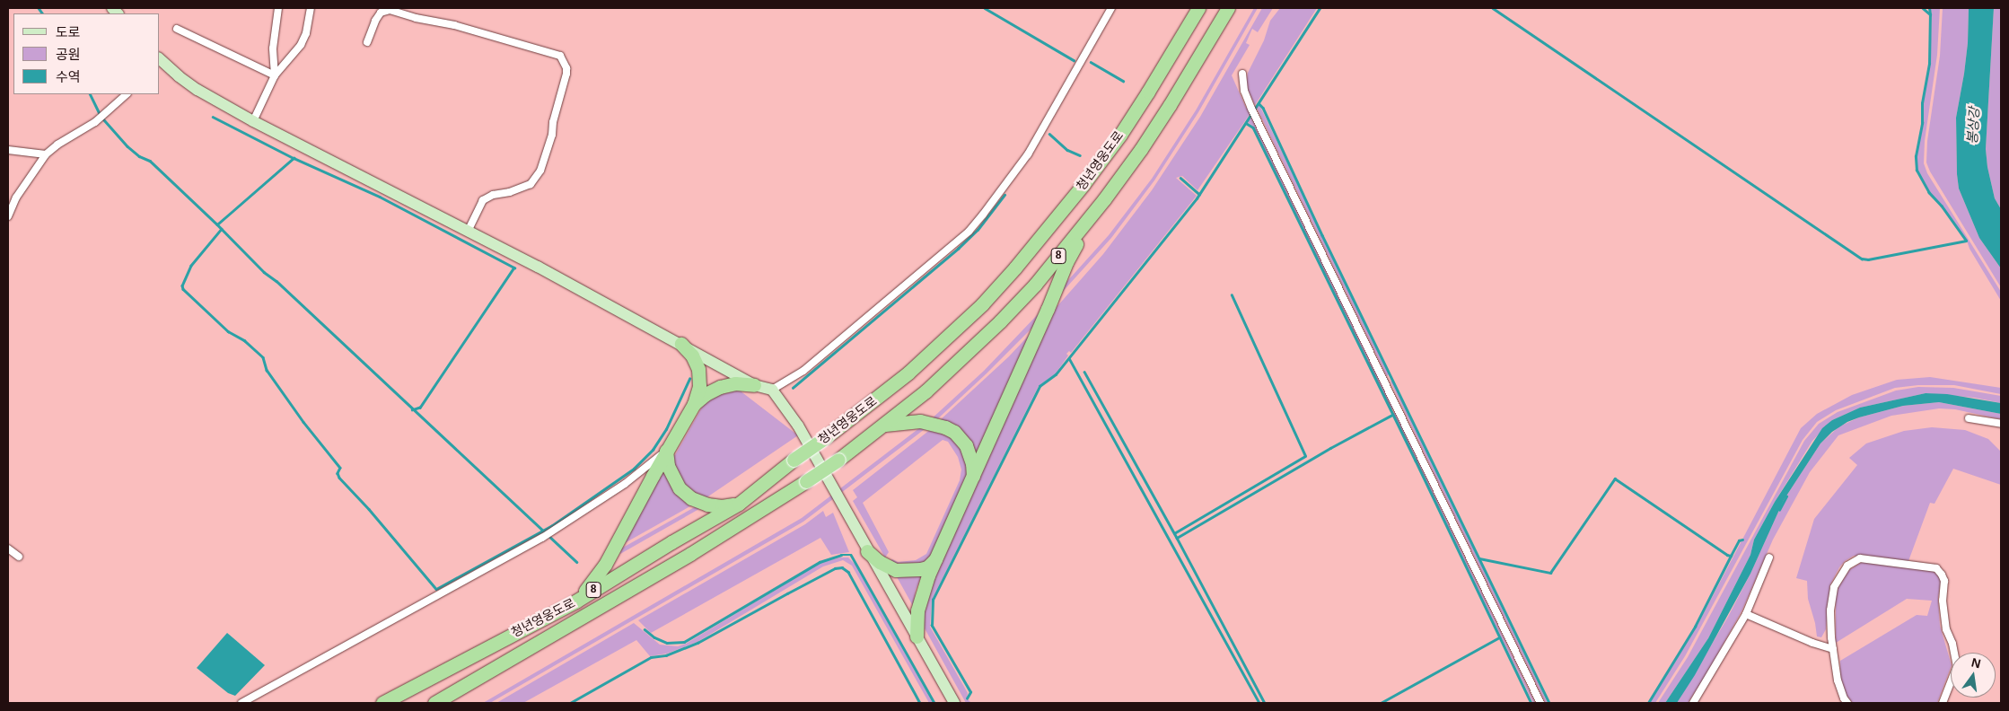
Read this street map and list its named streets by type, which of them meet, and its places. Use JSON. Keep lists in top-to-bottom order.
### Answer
{
  "streets": {
    "highway": ["청년영웅도로", "8"]
  },
  "water": ["봉상강"],
  "legend": ["도로", "공원", "수역"],
  "north": "top"
}
